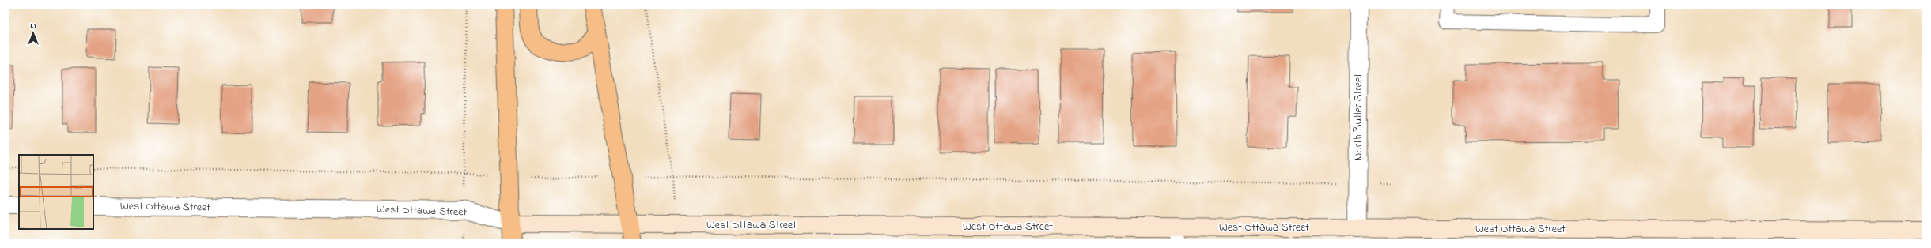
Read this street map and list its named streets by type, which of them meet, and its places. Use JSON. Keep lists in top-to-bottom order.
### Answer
{
  "streets": {
    "main road": ["West Ottawa Street"],
    "street": ["North Butler Street"]
  },
  "crossings": [
    ["North Butler Street", "West Ottawa Street"]
  ],
  "north": "top"
}
